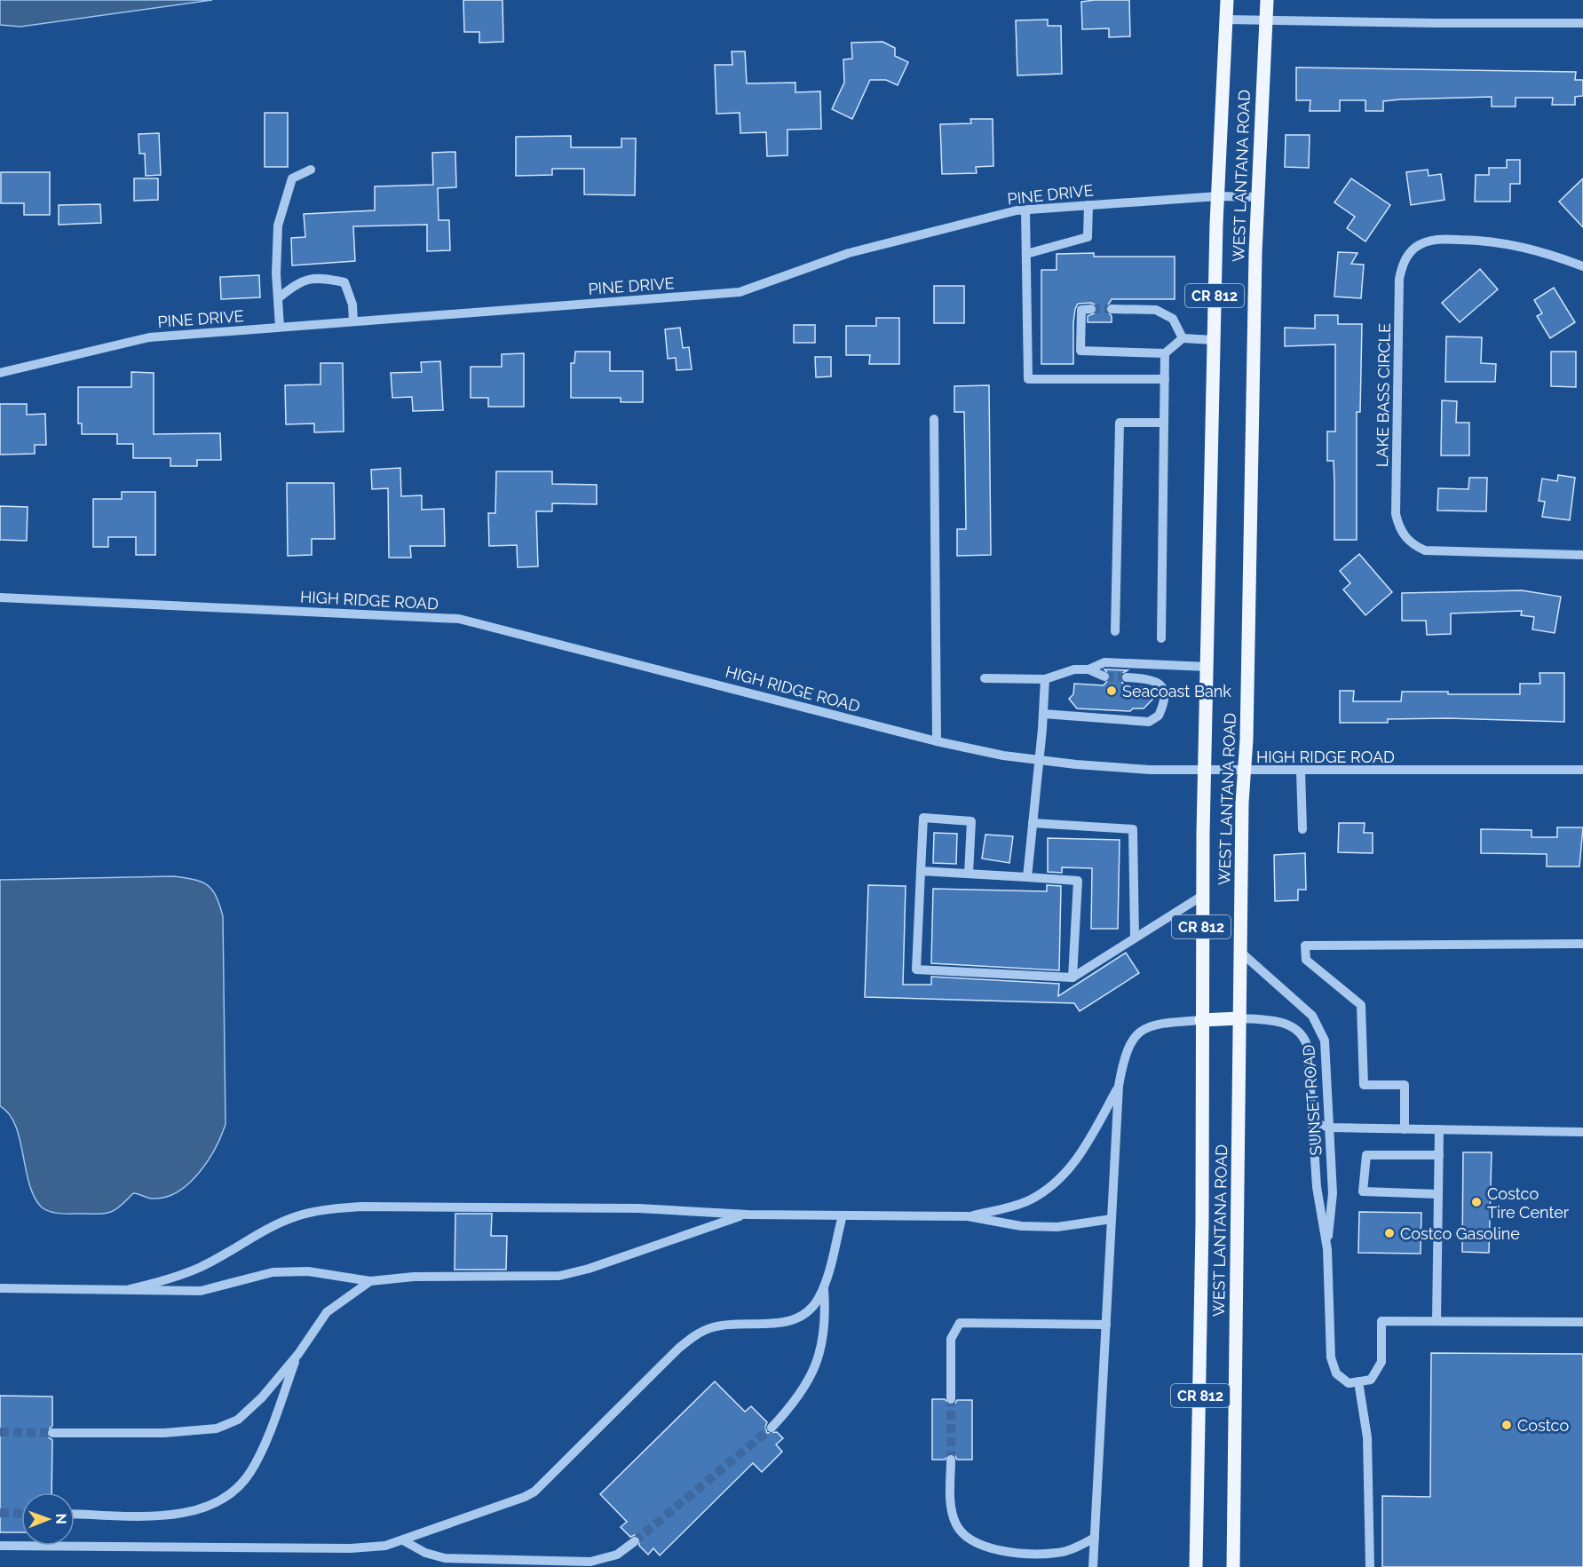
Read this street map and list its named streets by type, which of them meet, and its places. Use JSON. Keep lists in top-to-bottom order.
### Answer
{
  "streets": {
    "main road": ["WEST LANTANA ROAD", "CR 812"],
    "street": [
      "PINE DRIVE",
      "LAKE BASS CIRCLE",
      "HIGH RIDGE ROAD",
      "SUNSET ROAD"
    ]
  },
  "crossings": [
    ["WEST LANTANA ROAD", "PINE DRIVE"],
    ["WEST LANTANA ROAD", "HIGH RIDGE ROAD"],
    ["WEST LANTANA ROAD", "SUNSET ROAD"]
  ],
  "places": [
    "Seacoast Bank",
    "Costco Tire Center",
    "Costco Gasoline",
    "Costco"
  ],
  "north": "right"
}
